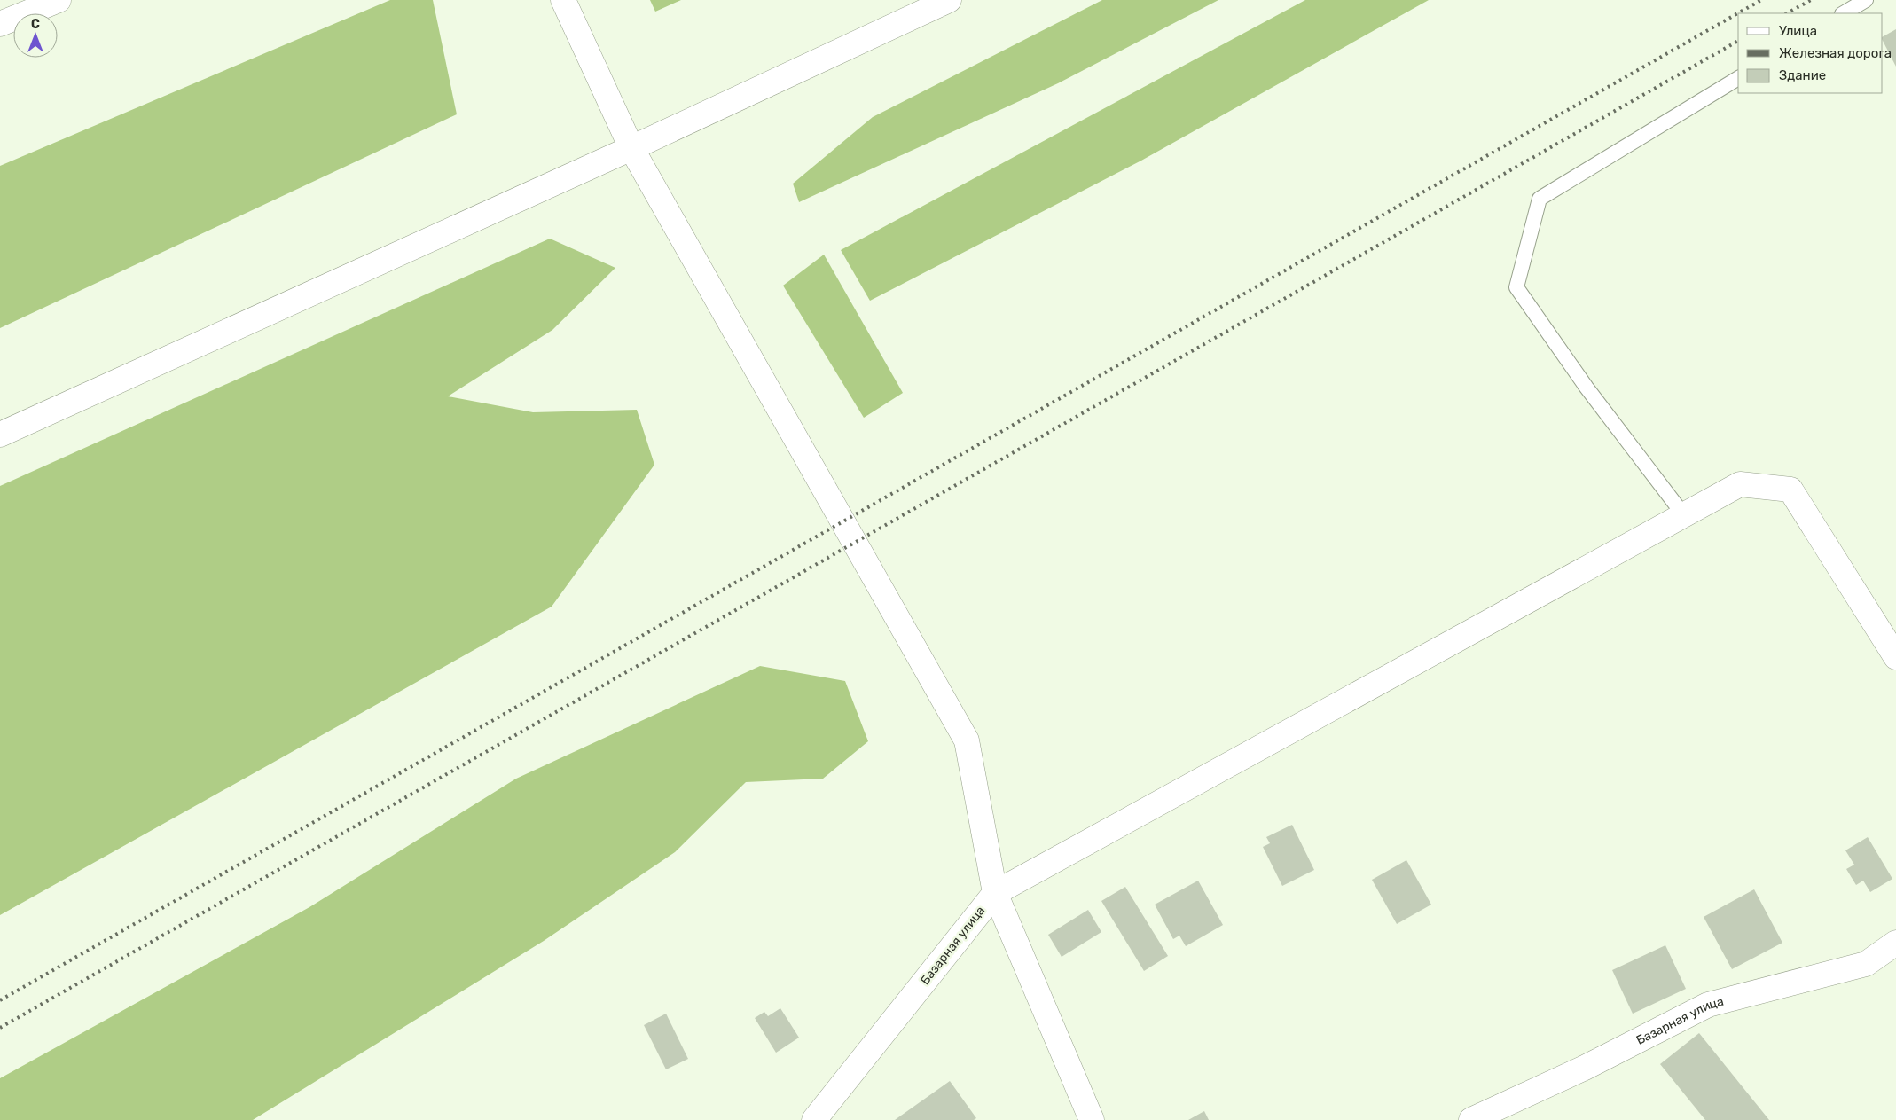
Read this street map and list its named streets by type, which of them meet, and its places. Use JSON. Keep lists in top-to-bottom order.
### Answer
{
  "streets": {
    "street": ["Базарная улица"]
  },
  "legend": ["Улица", "Железная дорога", "Здание"],
  "north": "top"
}
